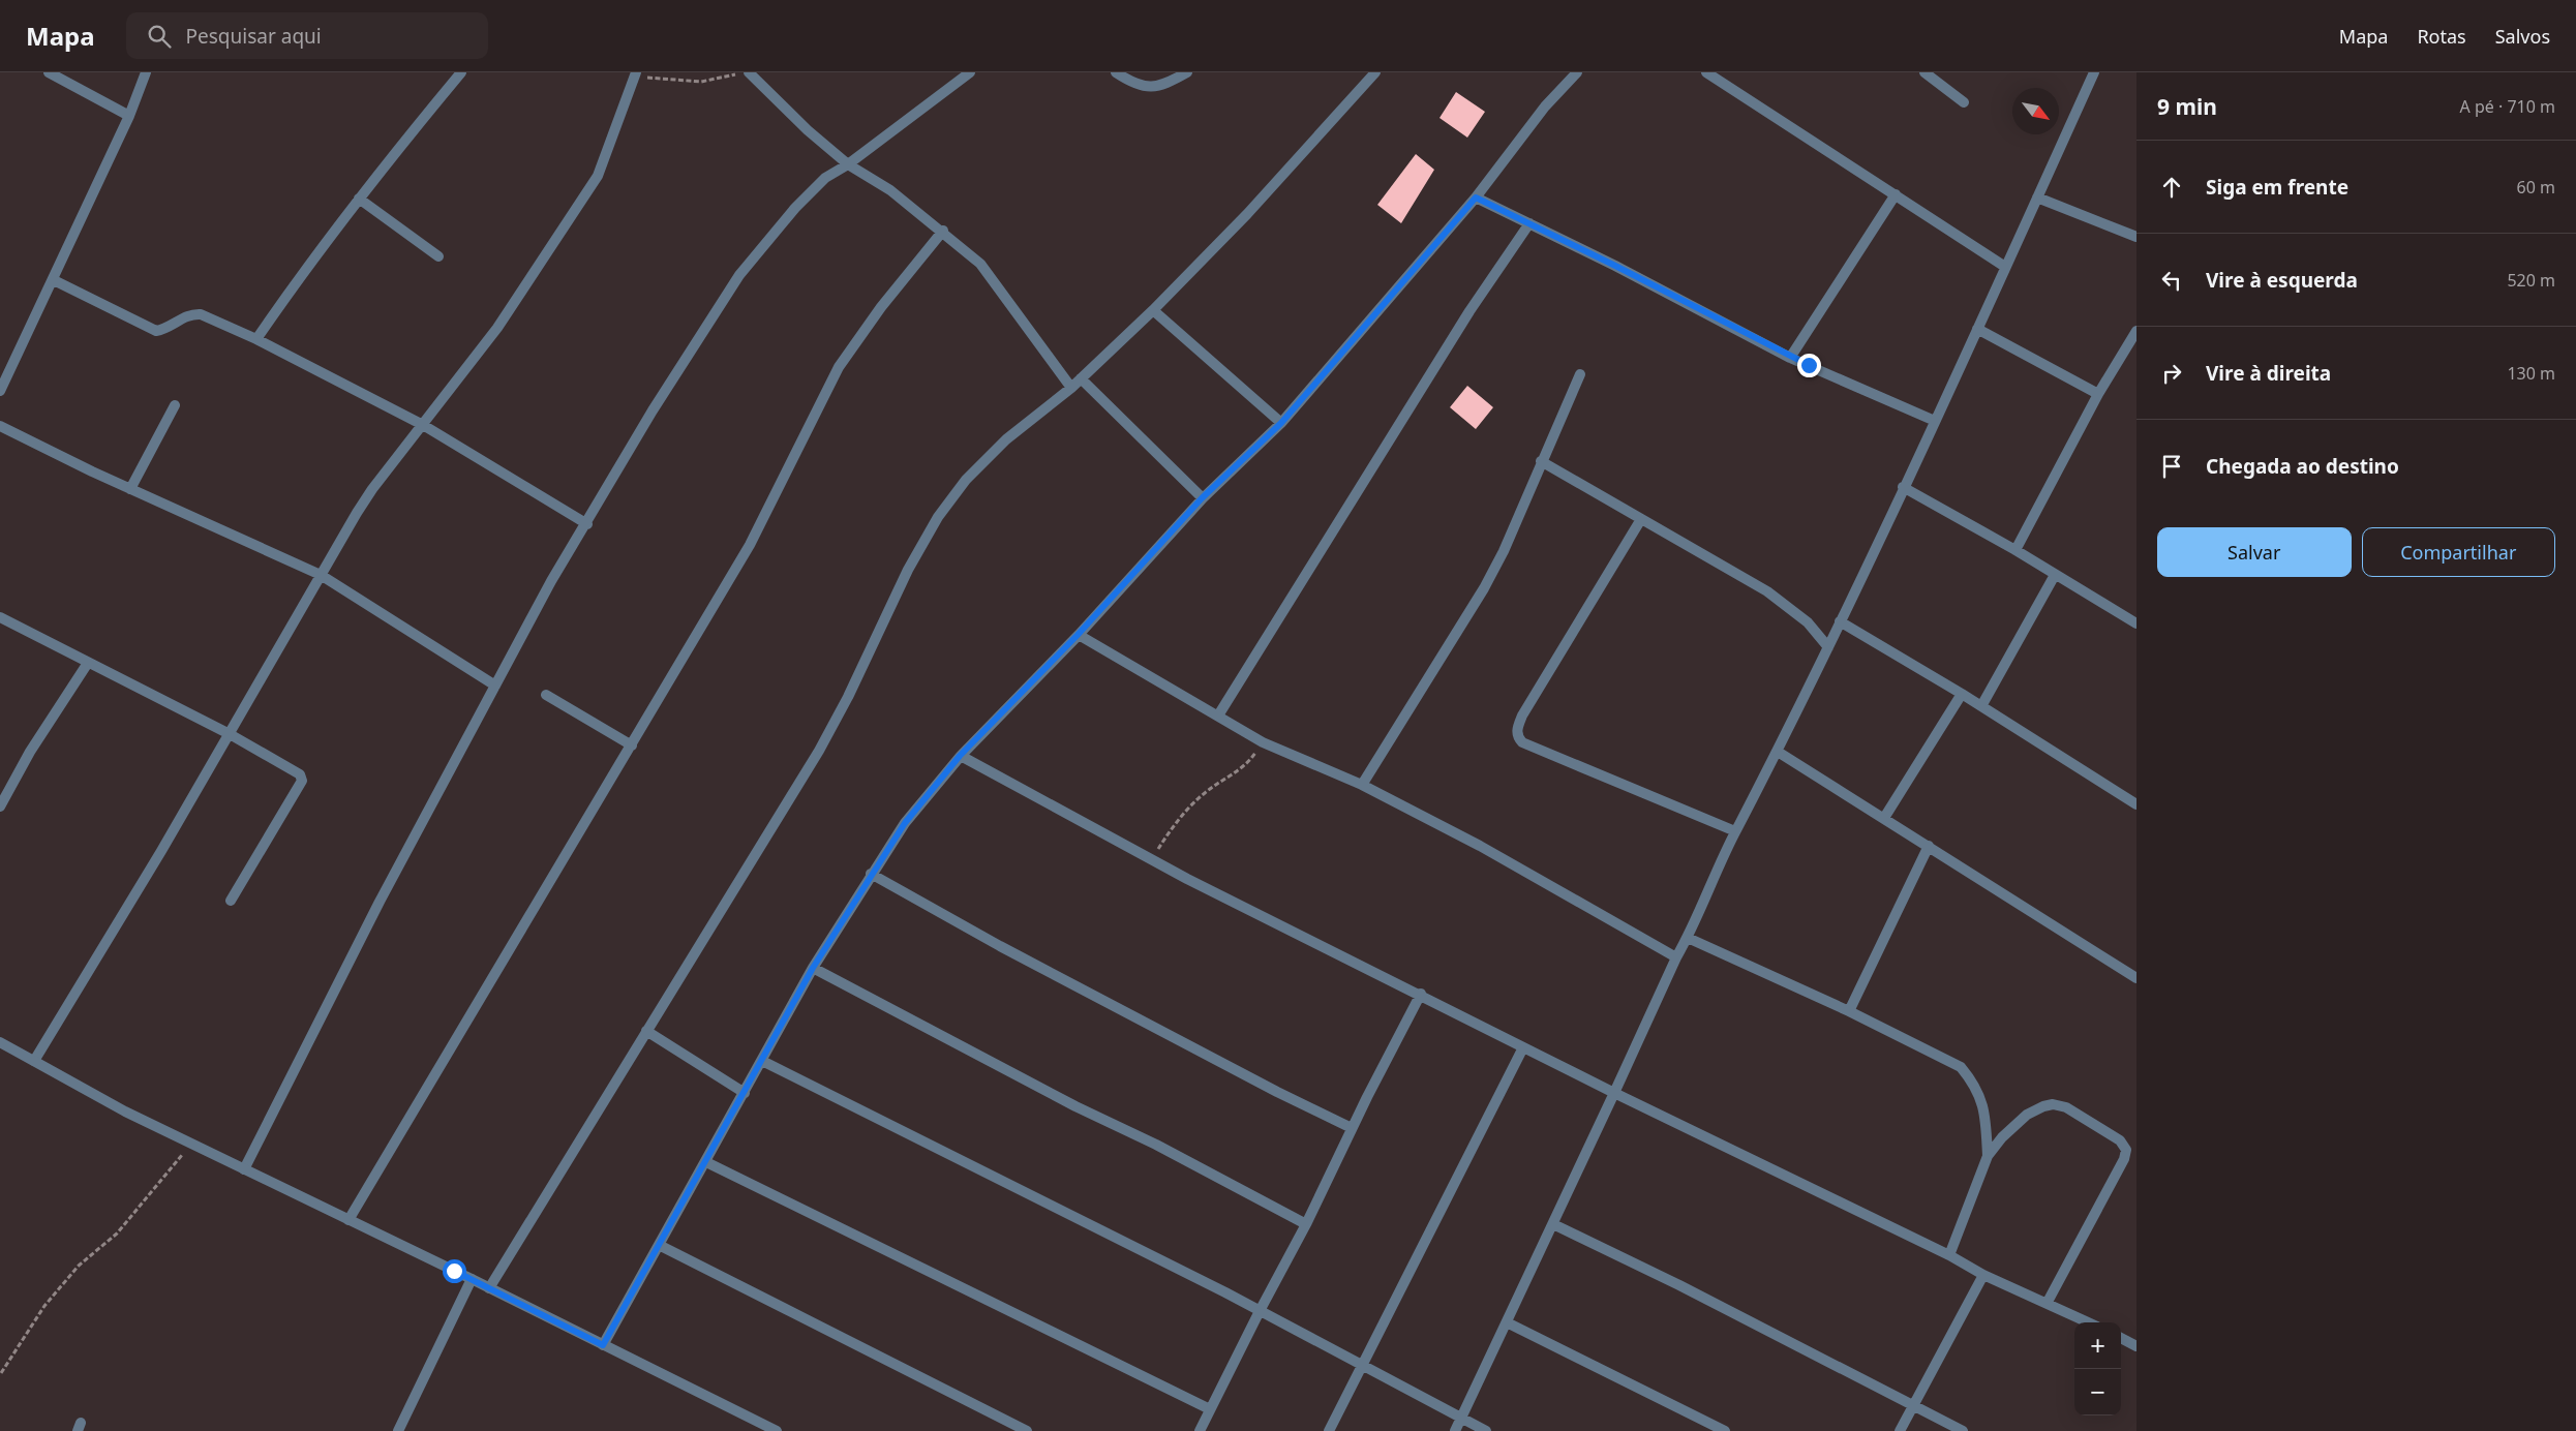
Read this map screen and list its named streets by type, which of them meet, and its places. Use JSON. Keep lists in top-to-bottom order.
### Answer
{
  "north": "bottom right",
  "page": {
    "header": "Mapa",
    "search": "Pesquisar aqui",
    "nav": ["Mapa", "Rotas", "Salvos"],
    "heading": ["9 min", "A pé · 710 m"],
    "list": [
      ["Siga em frente", "60 m"],
      ["Vire à esquerda", "520 m"],
      ["Vire à direita", "130 m"],
      "Chegada ao destino"
    ],
    "buttons": ["Salvar", "Compartilhar"],
    "map_buttons": ["+", "−"]
  }
}
